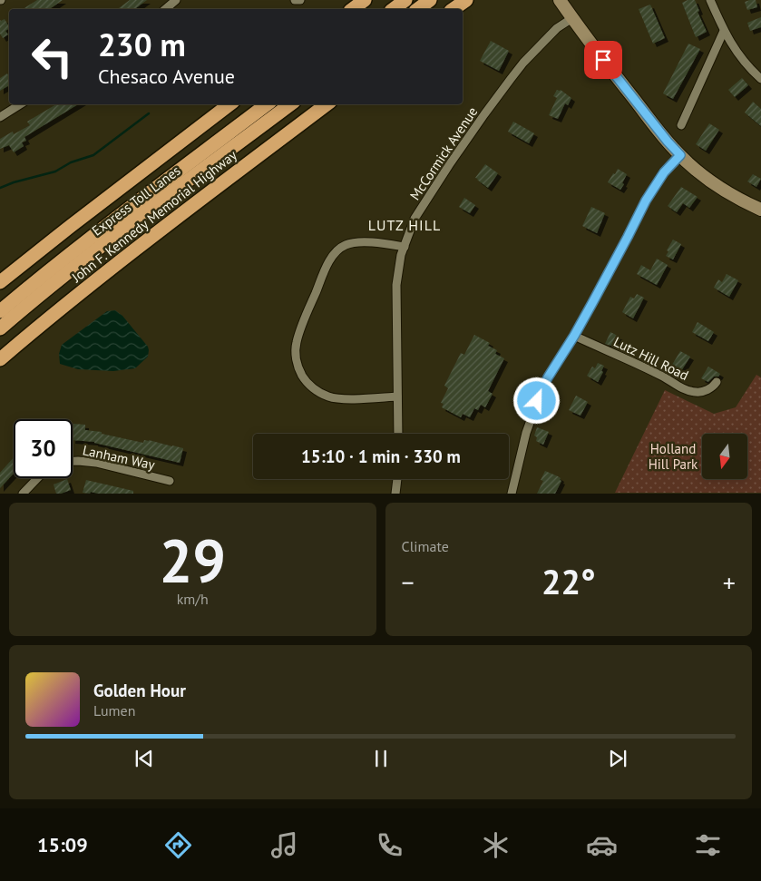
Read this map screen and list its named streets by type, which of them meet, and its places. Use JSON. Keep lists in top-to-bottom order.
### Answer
{
  "streets": {
    "highway": ["Express Toll Lanes", "John F. Kennedy Memorial Highway"],
    "street": ["McCormick Avenue", "Lutz Hill Road", "Lanham Way"]
  },
  "districts": ["LUTZ HILL"],
  "parks": ["Holland Hill Park"],
  "north": "bottom",
  "page": {
    "turn": ["230 m", "Chesaco Avenue"],
    "limit": "30",
    "trip": "15:10 · 1 min · 330 m",
    "tile": [
      ["29", "km/h"],
      "Climate"
    ],
    "heat": ["−", "22°", "+"],
    "song": ["Golden Hour", "Lumen"],
    "tabs": "15:09"
  }
}
